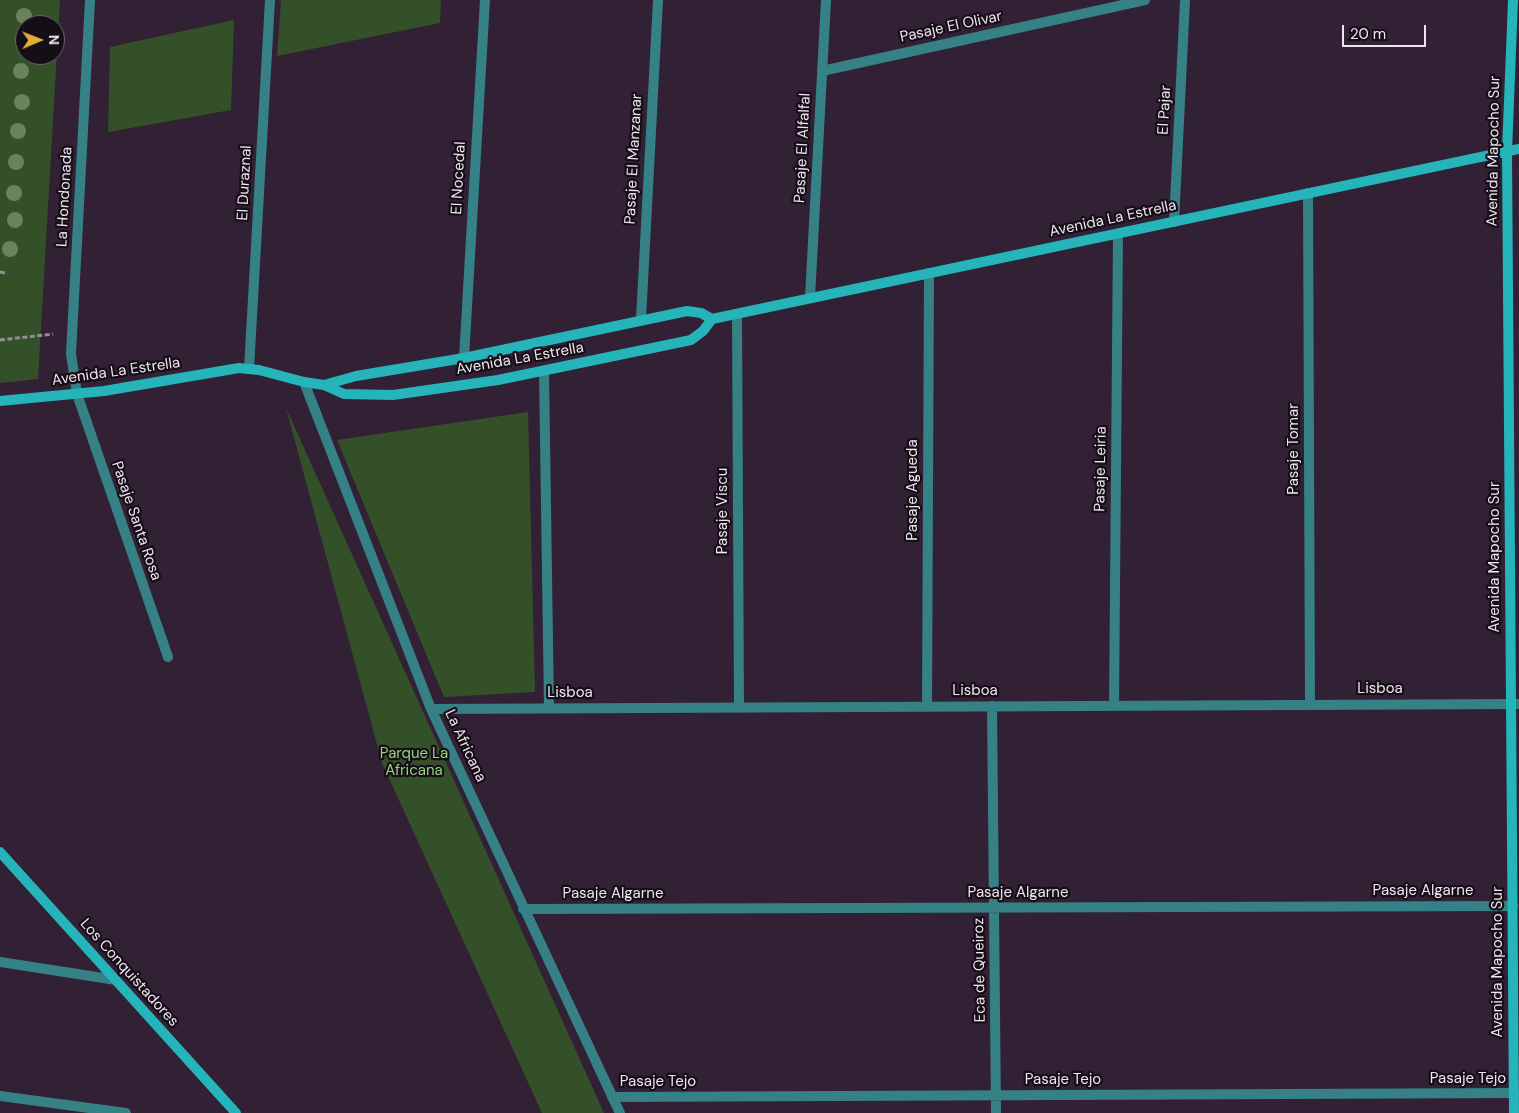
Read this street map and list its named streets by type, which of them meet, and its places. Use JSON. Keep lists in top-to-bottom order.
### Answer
{
  "streets": {
    "main road": ["Avenida Mapocho Sur", "Avenida La Estrella", "Los Conquistadores"],
    "street": [
      "Pasaje El Olivar",
      "El Pajar",
      "Pasaje El Alfalfal",
      "Pasaje El Manzanar",
      "El Nocedal",
      "El Duraznal",
      "La Hondonada",
      "Pasaje Tomar",
      "Pasaje Leiria",
      "Pasaje Agueda",
      "Pasaje Viscu",
      "Pasaje Santa Rosa",
      "Lisboa",
      "La Africana",
      "Pasaje Algarne",
      "Eca de Queiroz",
      "Pasaje Tejo"
    ]
  },
  "crossings": [
    ["Pasaje El Olivar", "Pasaje El Alfalfal"],
    ["El Pajar", "Avenida La Estrella"],
    ["Pasaje El Alfalfal", "Avenida La Estrella"],
    ["Avenida Mapocho Sur", "Avenida La Estrella"],
    ["Avenida Mapocho Sur", "Lisboa"],
    ["Avenida Mapocho Sur", "Pasaje Algarne"],
    ["Avenida Mapocho Sur", "Pasaje Tejo"],
    ["Pasaje El Manzanar", "Avenida La Estrella"],
    ["El Nocedal", "Avenida La Estrella"],
    ["El Duraznal", "Avenida La Estrella"],
    ["La Hondonada", "Avenida La Estrella"],
    ["La Hondonada", "Pasaje Santa Rosa"],
    ["Avenida La Estrella", "Pasaje Tomar"],
    ["Avenida La Estrella", "Pasaje Leiria"],
    ["Avenida La Estrella", "Pasaje Agueda"],
    ["Avenida La Estrella", "Pasaje Viscu"],
    ["Avenida La Estrella", "Pasaje Santa Rosa"],
    ["Avenida La Estrella", "La Africana"],
    ["Pasaje Tomar", "Lisboa"],
    ["Pasaje Leiria", "Lisboa"],
    ["Pasaje Agueda", "Lisboa"],
    ["Pasaje Viscu", "Lisboa"],
    ["Lisboa", "La Africana"],
    ["Lisboa", "Eca de Queiroz"],
    ["La Africana", "Pasaje Algarne"],
    ["La Africana", "Pasaje Tejo"],
    ["Pasaje Algarne", "Eca de Queiroz"],
    ["Eca de Queiroz", "Pasaje Tejo"]
  ],
  "parks": ["Parque La Africana"],
  "scale_bar": "20 m",
  "north": "right"
}
